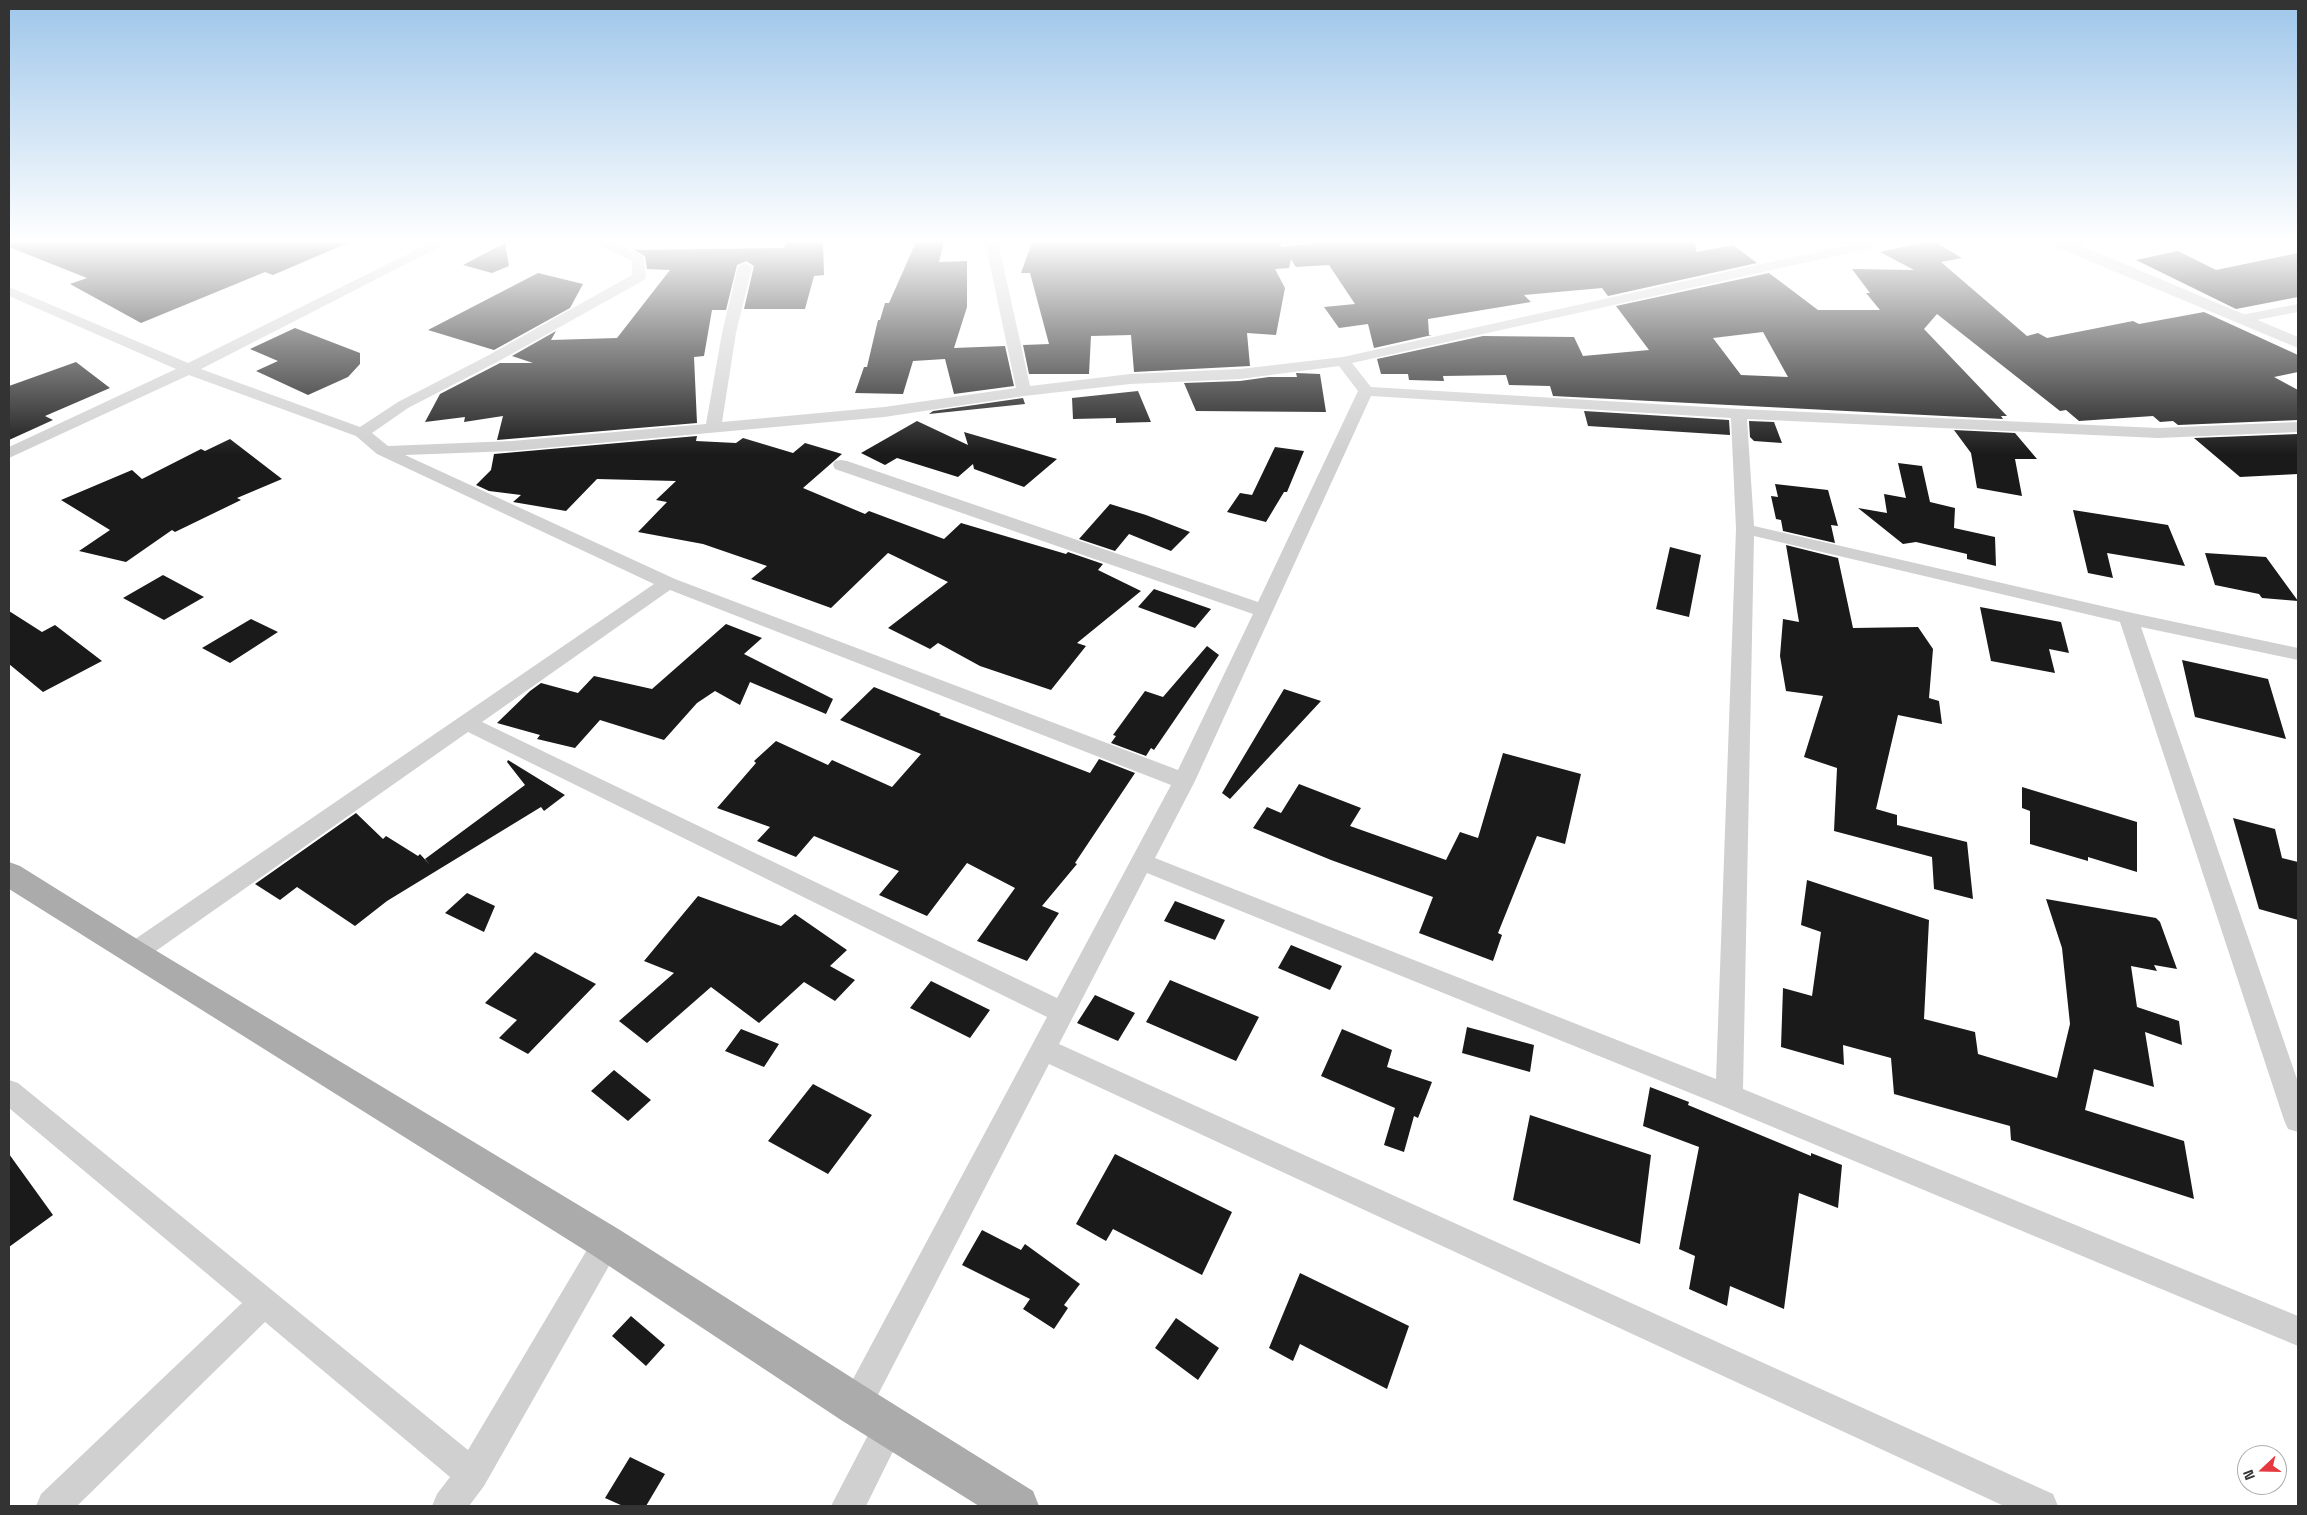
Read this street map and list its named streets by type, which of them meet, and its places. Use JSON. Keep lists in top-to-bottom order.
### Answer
{
  "north": "left"
}
